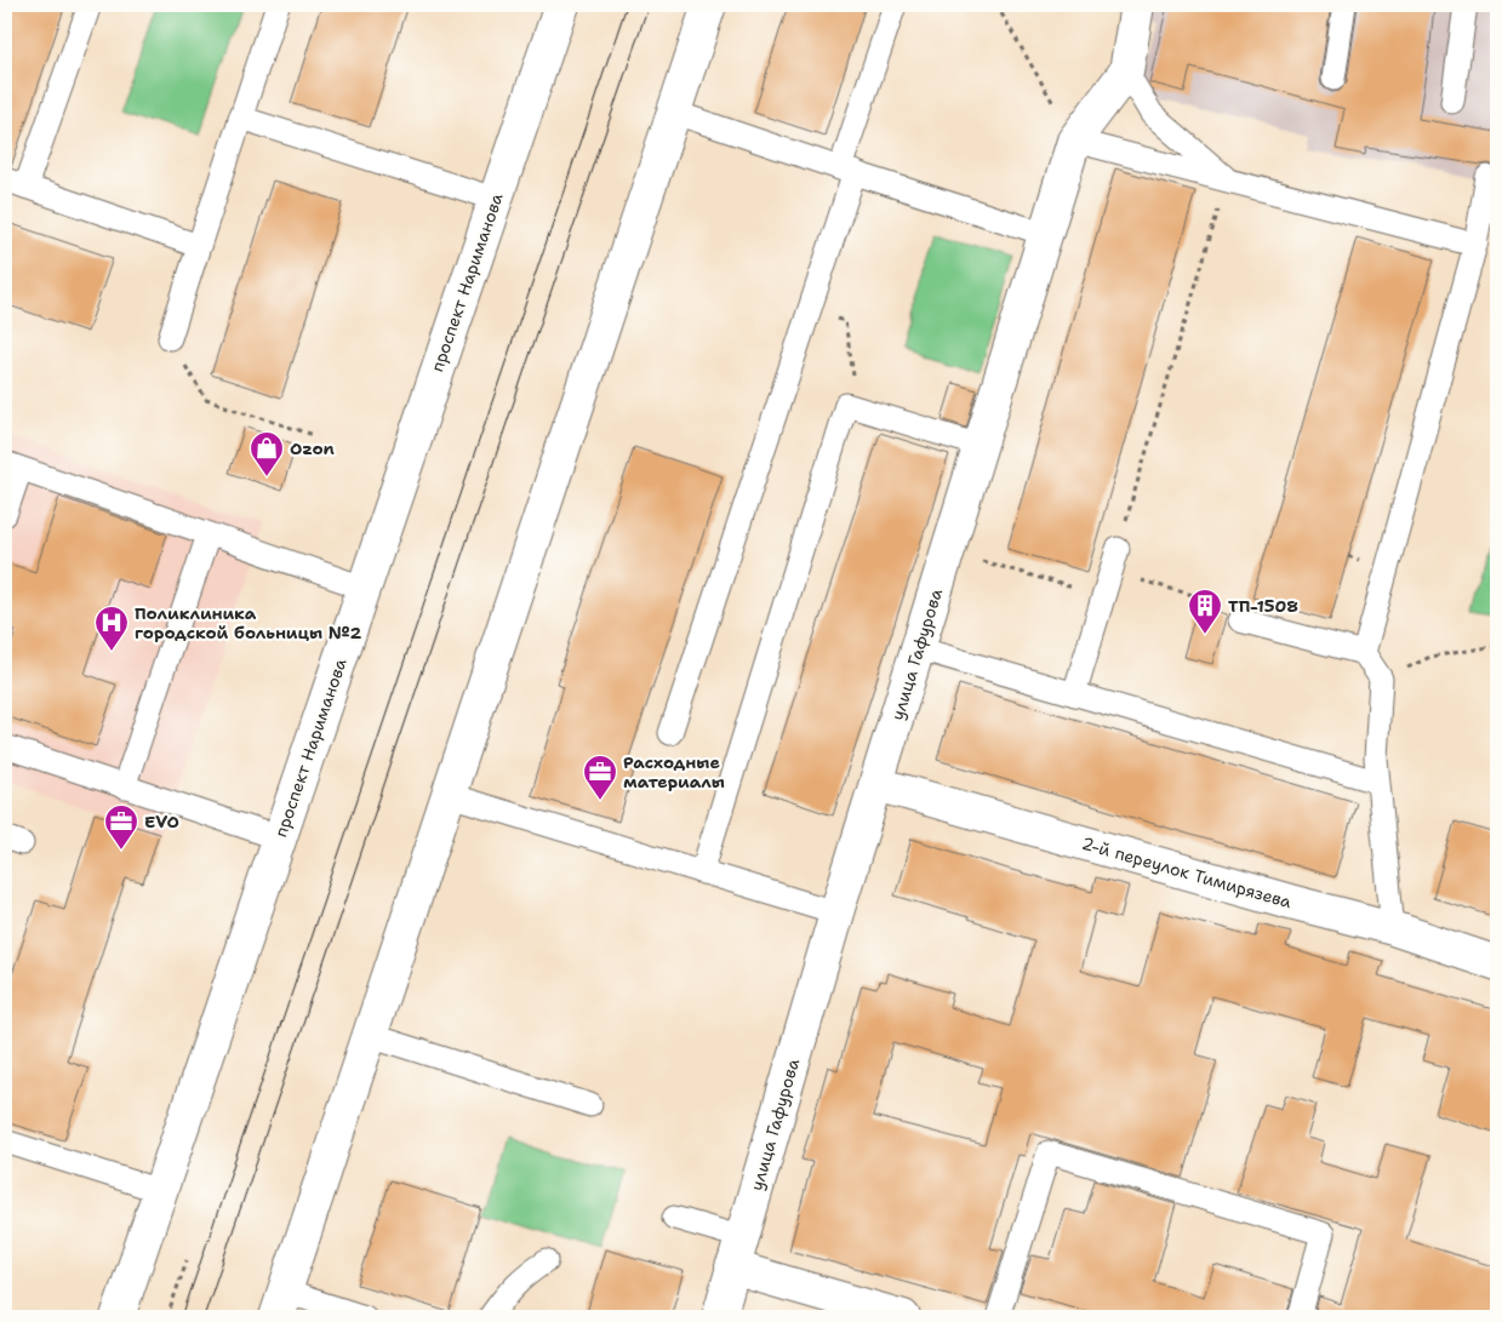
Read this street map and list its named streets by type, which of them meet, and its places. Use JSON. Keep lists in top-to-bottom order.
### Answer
{
  "streets": {
    "main road": ["проспект Нариманова", "улица Гафурова", "2-й переулок Тимирязева"]
  },
  "crossings": [
    ["улица Гафурова", "2-й переулок Тимирязева"]
  ],
  "places": {
    "shop": ["Ozon"],
    "building": ["ТП-1508"],
    "hospital": ["Поликлиника городской больницы №2"],
    "office": ["Расходные материалы", "EVO"]
  }
}
